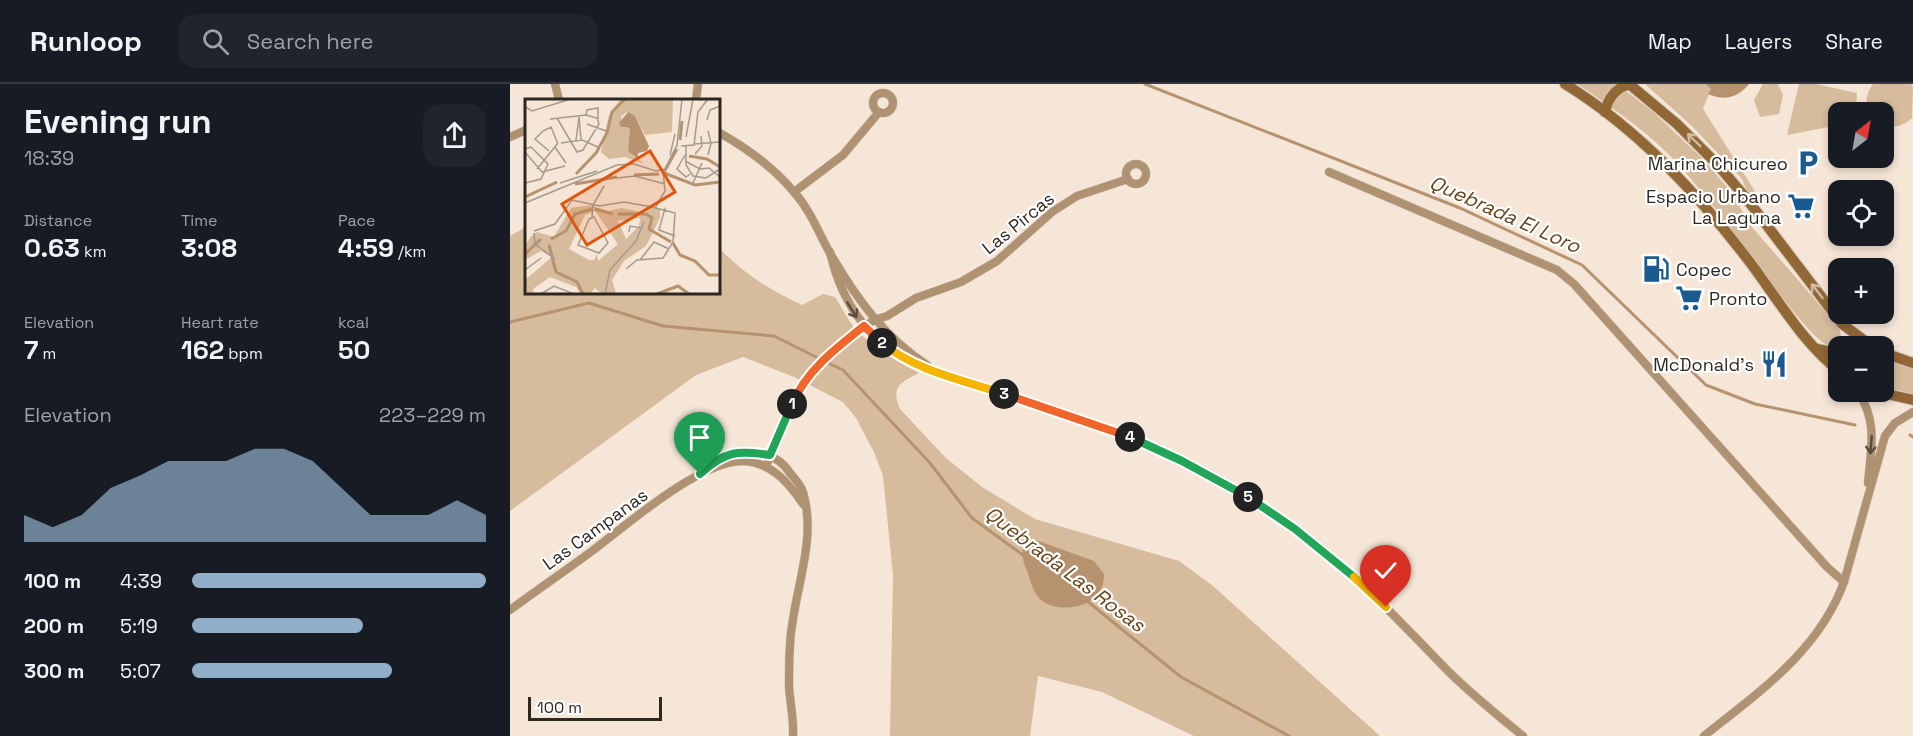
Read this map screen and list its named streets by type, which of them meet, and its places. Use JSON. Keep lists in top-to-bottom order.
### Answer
{
  "streets": {
    "street": ["Las Pircas", "Las Campanas"]
  },
  "water": ["Quebrada El Loro", "Quebrada Las Rosas"],
  "places": {
    "parking": ["Marina Chicureo"],
    "supermarket": ["Espacio Urbano La Laguna", "Pronto"],
    "fuel station": ["Copec"],
    "restaurant": ["McDonald's"]
  },
  "scale_bar": "100 m",
  "north": "top right",
  "page": {
    "header": "Runloop",
    "search": "Search here",
    "nav": ["Map", "Layers", "Share"],
    "heading": ["Evening run", "18:39"],
    "map_buttons": ["+", "−"],
    "stats": [
      ["Distance", "0.63 km"],
      ["Time", "3:08"],
      ["Pace", "4:59 /km"],
      ["Elevation", "7 m"],
      ["Heart rate", "162 bpm"],
      ["kcal", "50"]
    ],
    "pins": [
      "2",
      "3",
      "1",
      "4",
      "5"
    ],
    "chart": ["Elevation", "223–229 m"],
    "list": [
      {
        "name": "100 m",
        "note": "4:39"
      },
      {
        "name": "200 m",
        "note": "5:19"
      },
      {
        "name": "300 m",
        "note": "5:07"
      }
    ],
    "scale": "100 m"
  }
}
